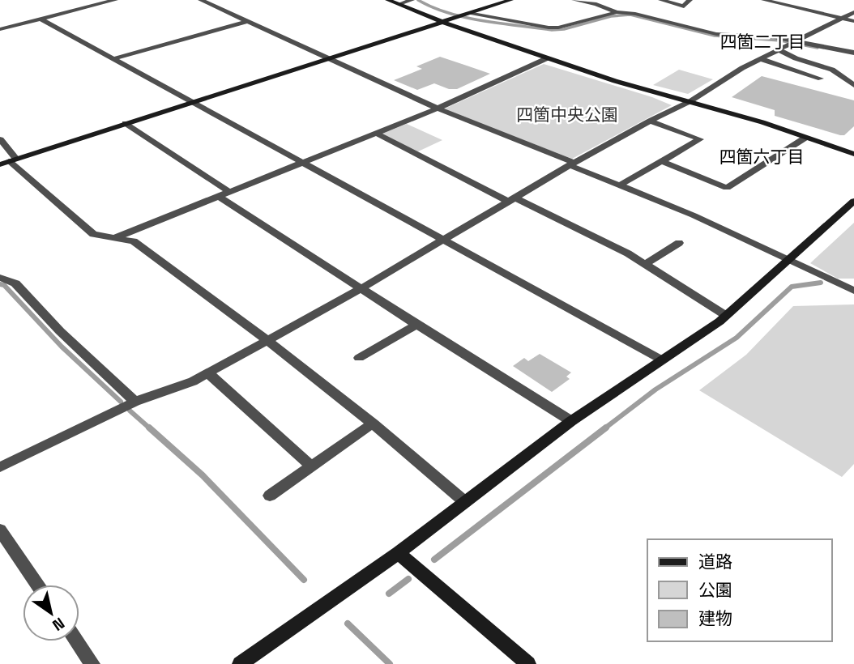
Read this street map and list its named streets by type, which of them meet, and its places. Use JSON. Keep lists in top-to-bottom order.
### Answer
{
  "districts": ["四箇二丁目", "四箇六丁目"],
  "parks": ["四箇中央公園"],
  "legend": ["道路", "公園", "建物"],
  "north": "bottom right"
}
